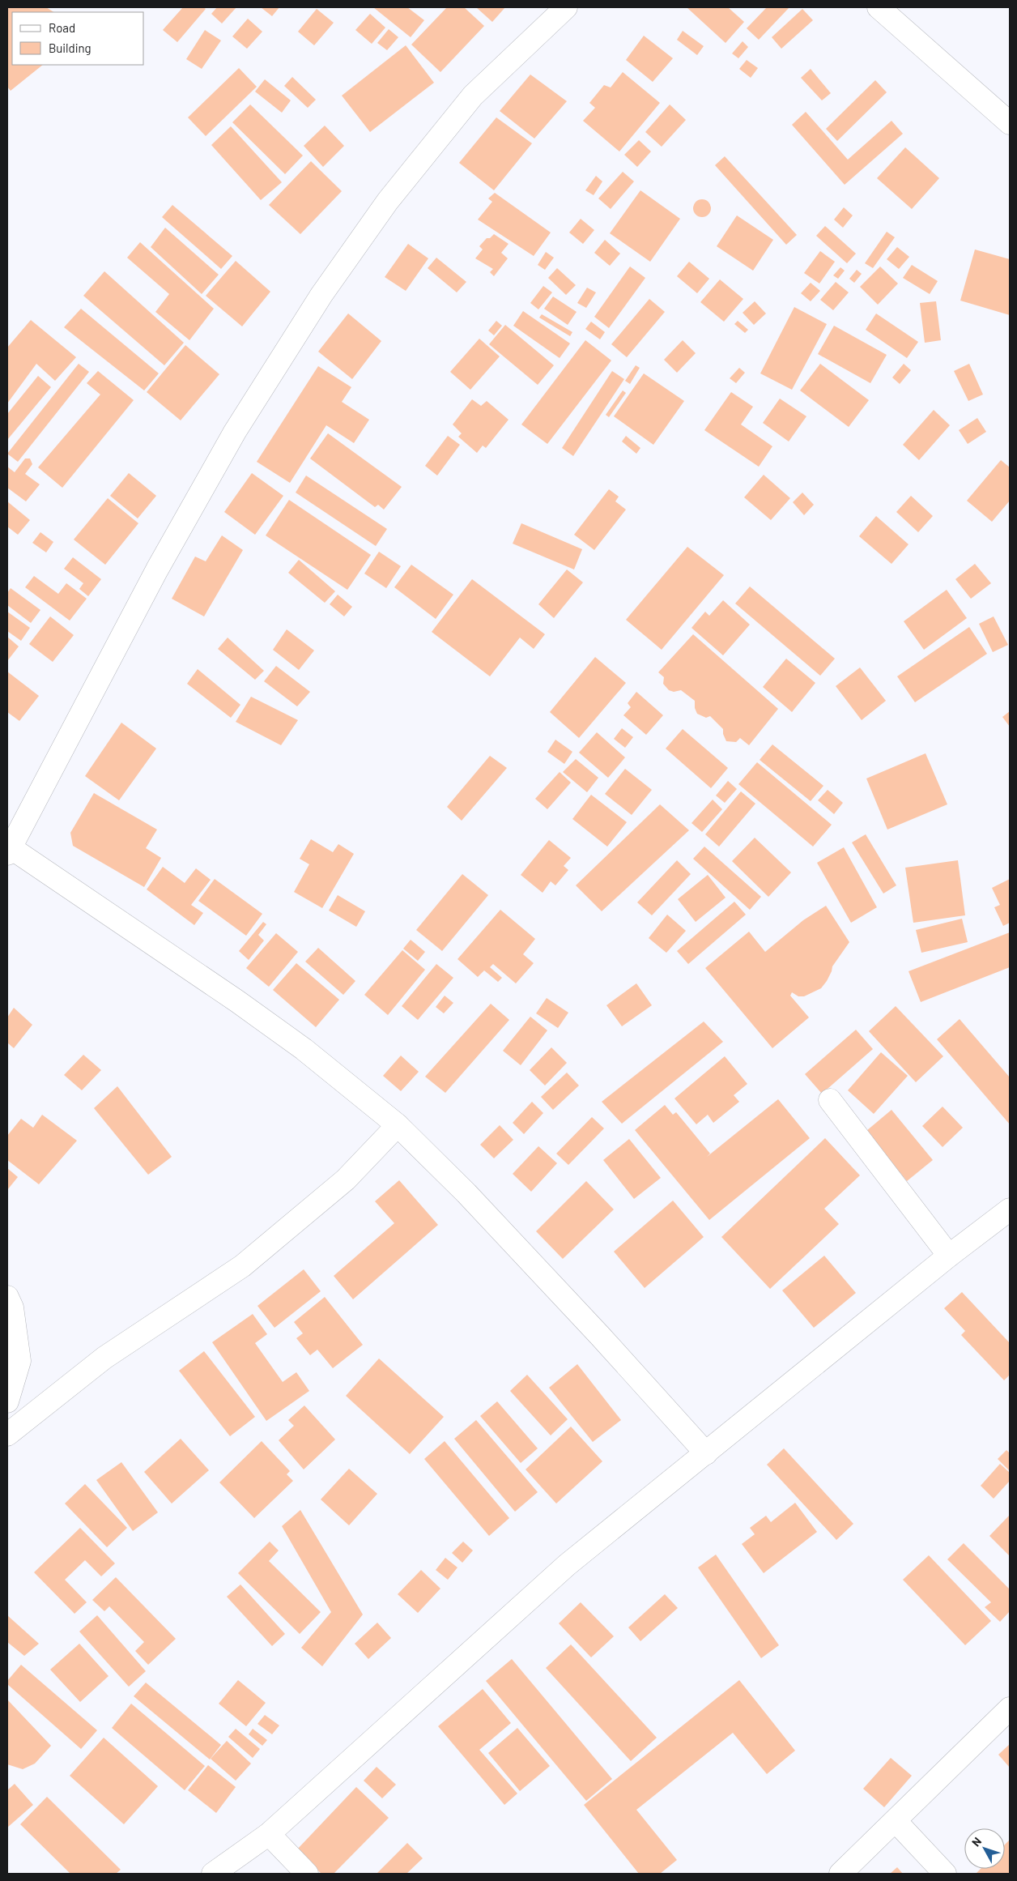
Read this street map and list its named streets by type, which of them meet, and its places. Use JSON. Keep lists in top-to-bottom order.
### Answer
{
  "legend": ["Road", "Building"],
  "north": "top left"
}
